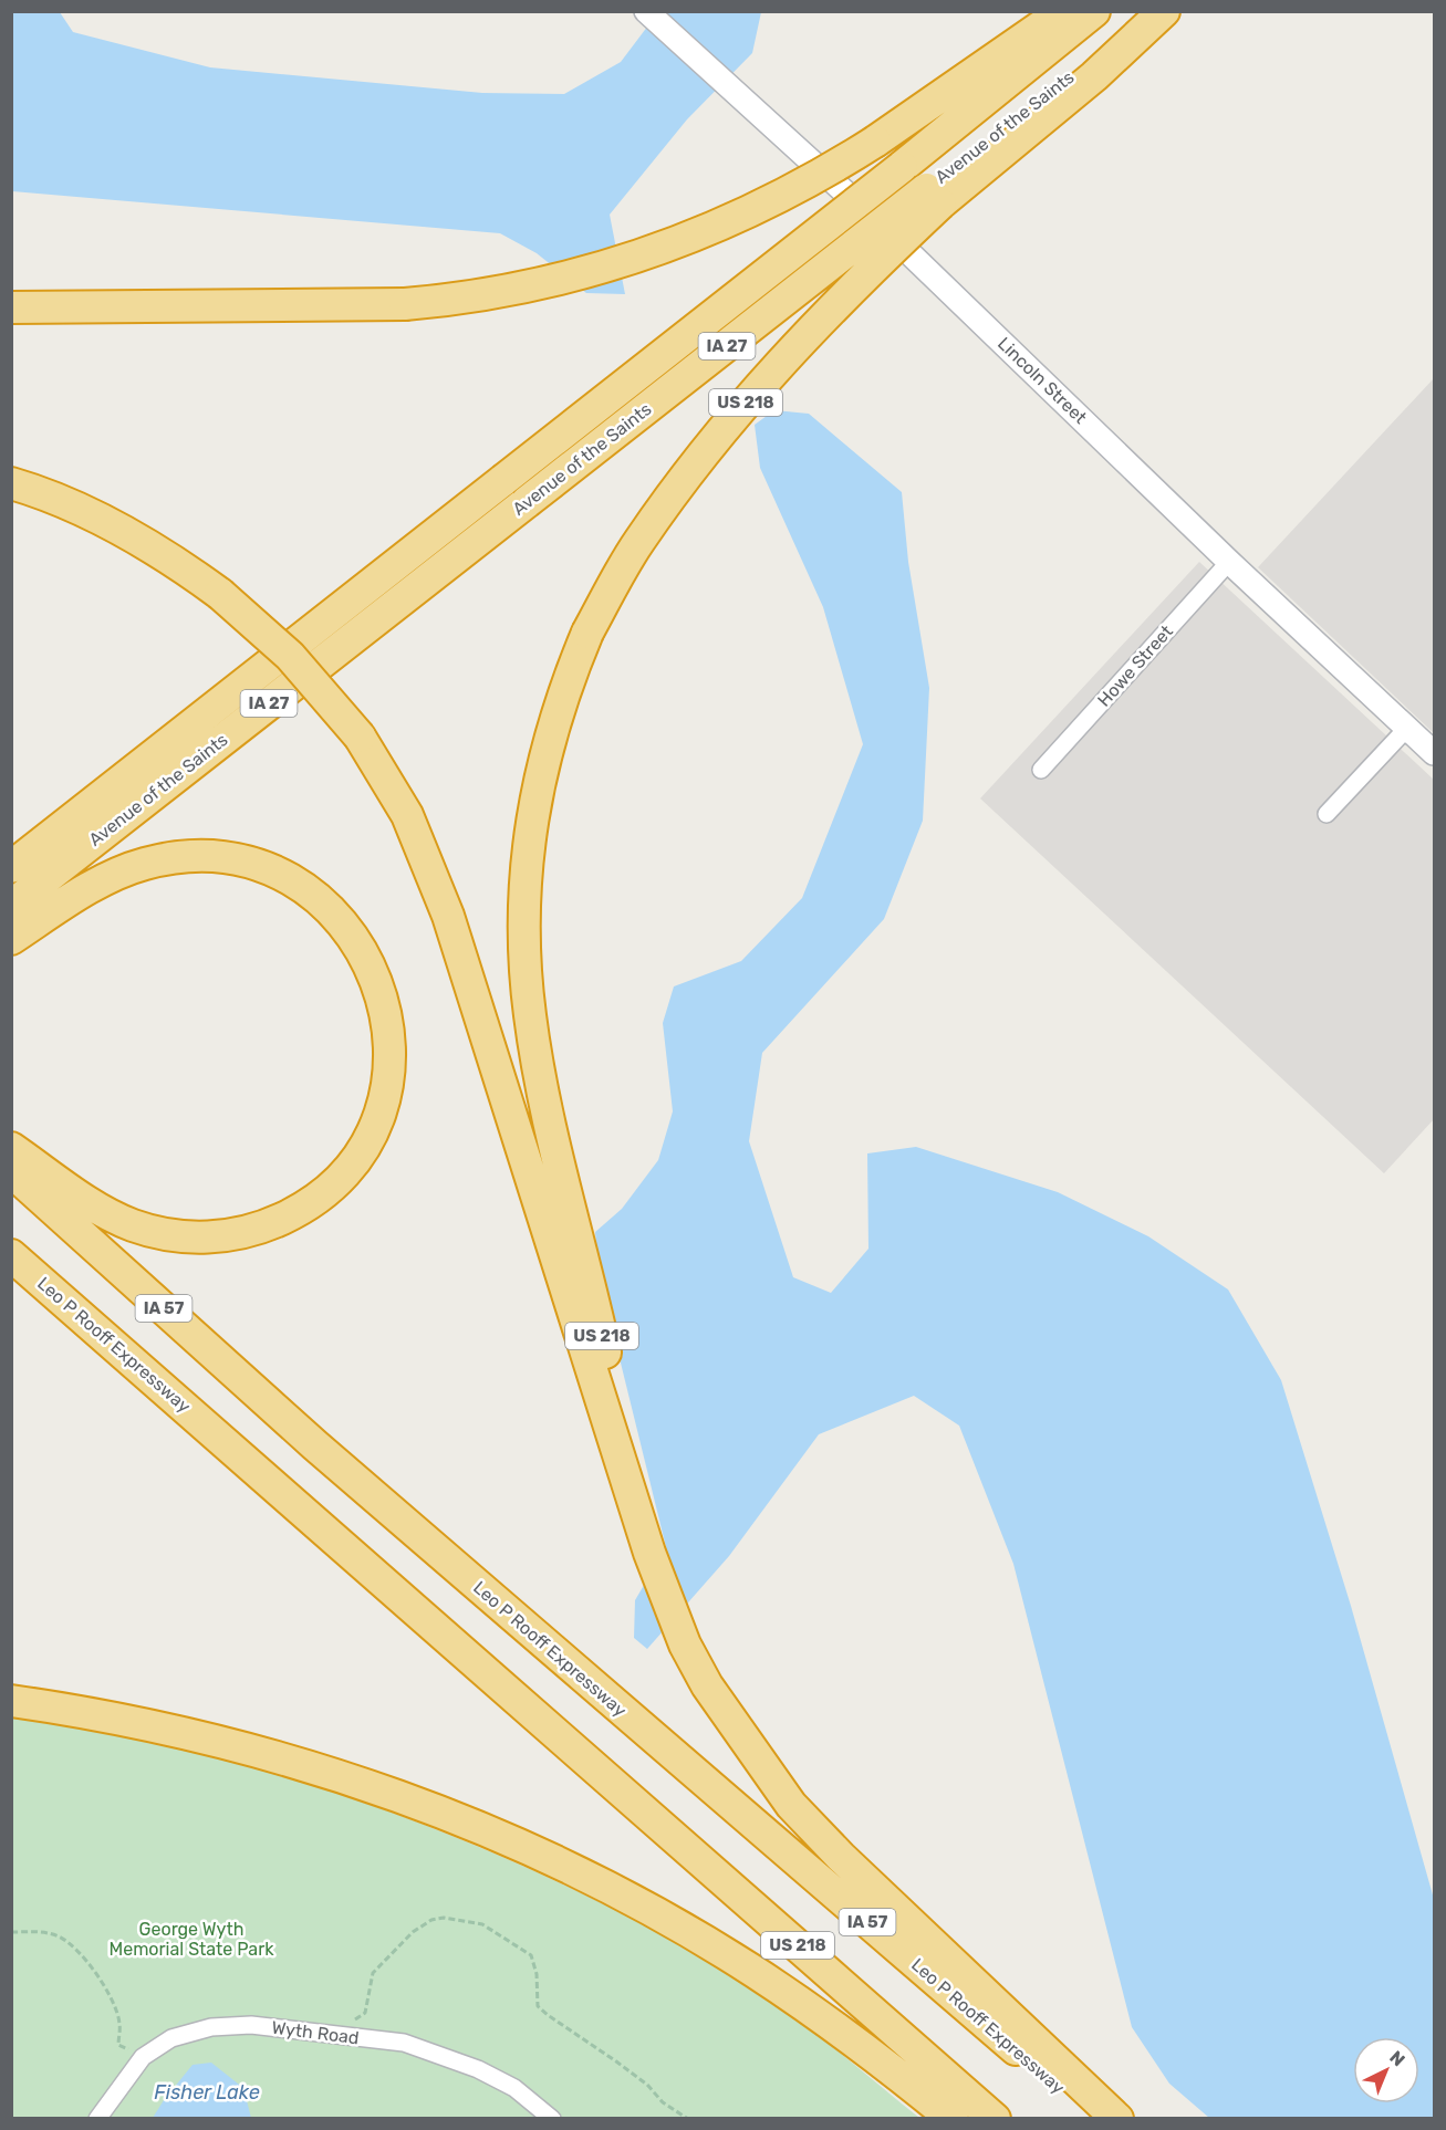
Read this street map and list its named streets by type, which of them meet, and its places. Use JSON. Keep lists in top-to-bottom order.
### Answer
{
  "streets": {
    "highway": [
      "Avenue of the Saints",
      "IA 27",
      "US 218",
      "IA 57",
      "Leo P Rooff Expressway"
    ],
    "main road": ["Lincoln Street"],
    "street": ["Howe Street", "Wyth Road"]
  },
  "crossings": [
    ["Avenue of the Saints", "US 218"],
    ["Lincoln Street", "Howe Street"]
  ],
  "water": ["Fisher Lake"],
  "parks": ["George Wyth Memorial State Park"],
  "north": "top right"
}
